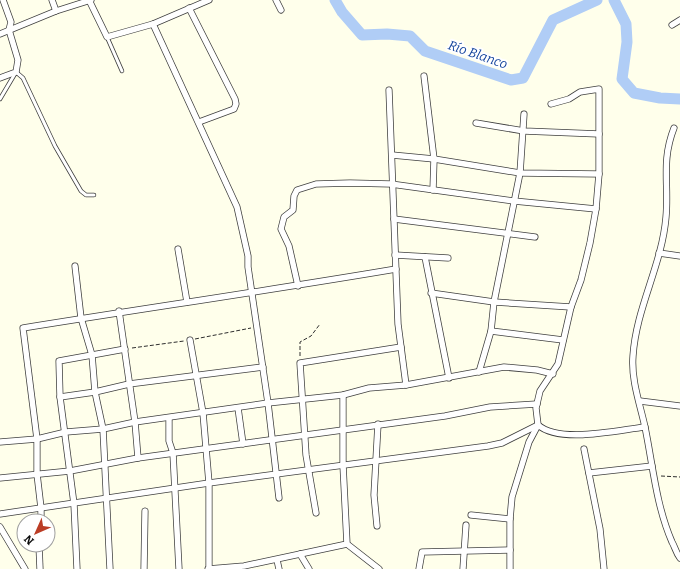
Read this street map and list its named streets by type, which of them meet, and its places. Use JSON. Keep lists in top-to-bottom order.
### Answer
{
  "water": ["Río Blanco"],
  "north": "bottom left"
}
